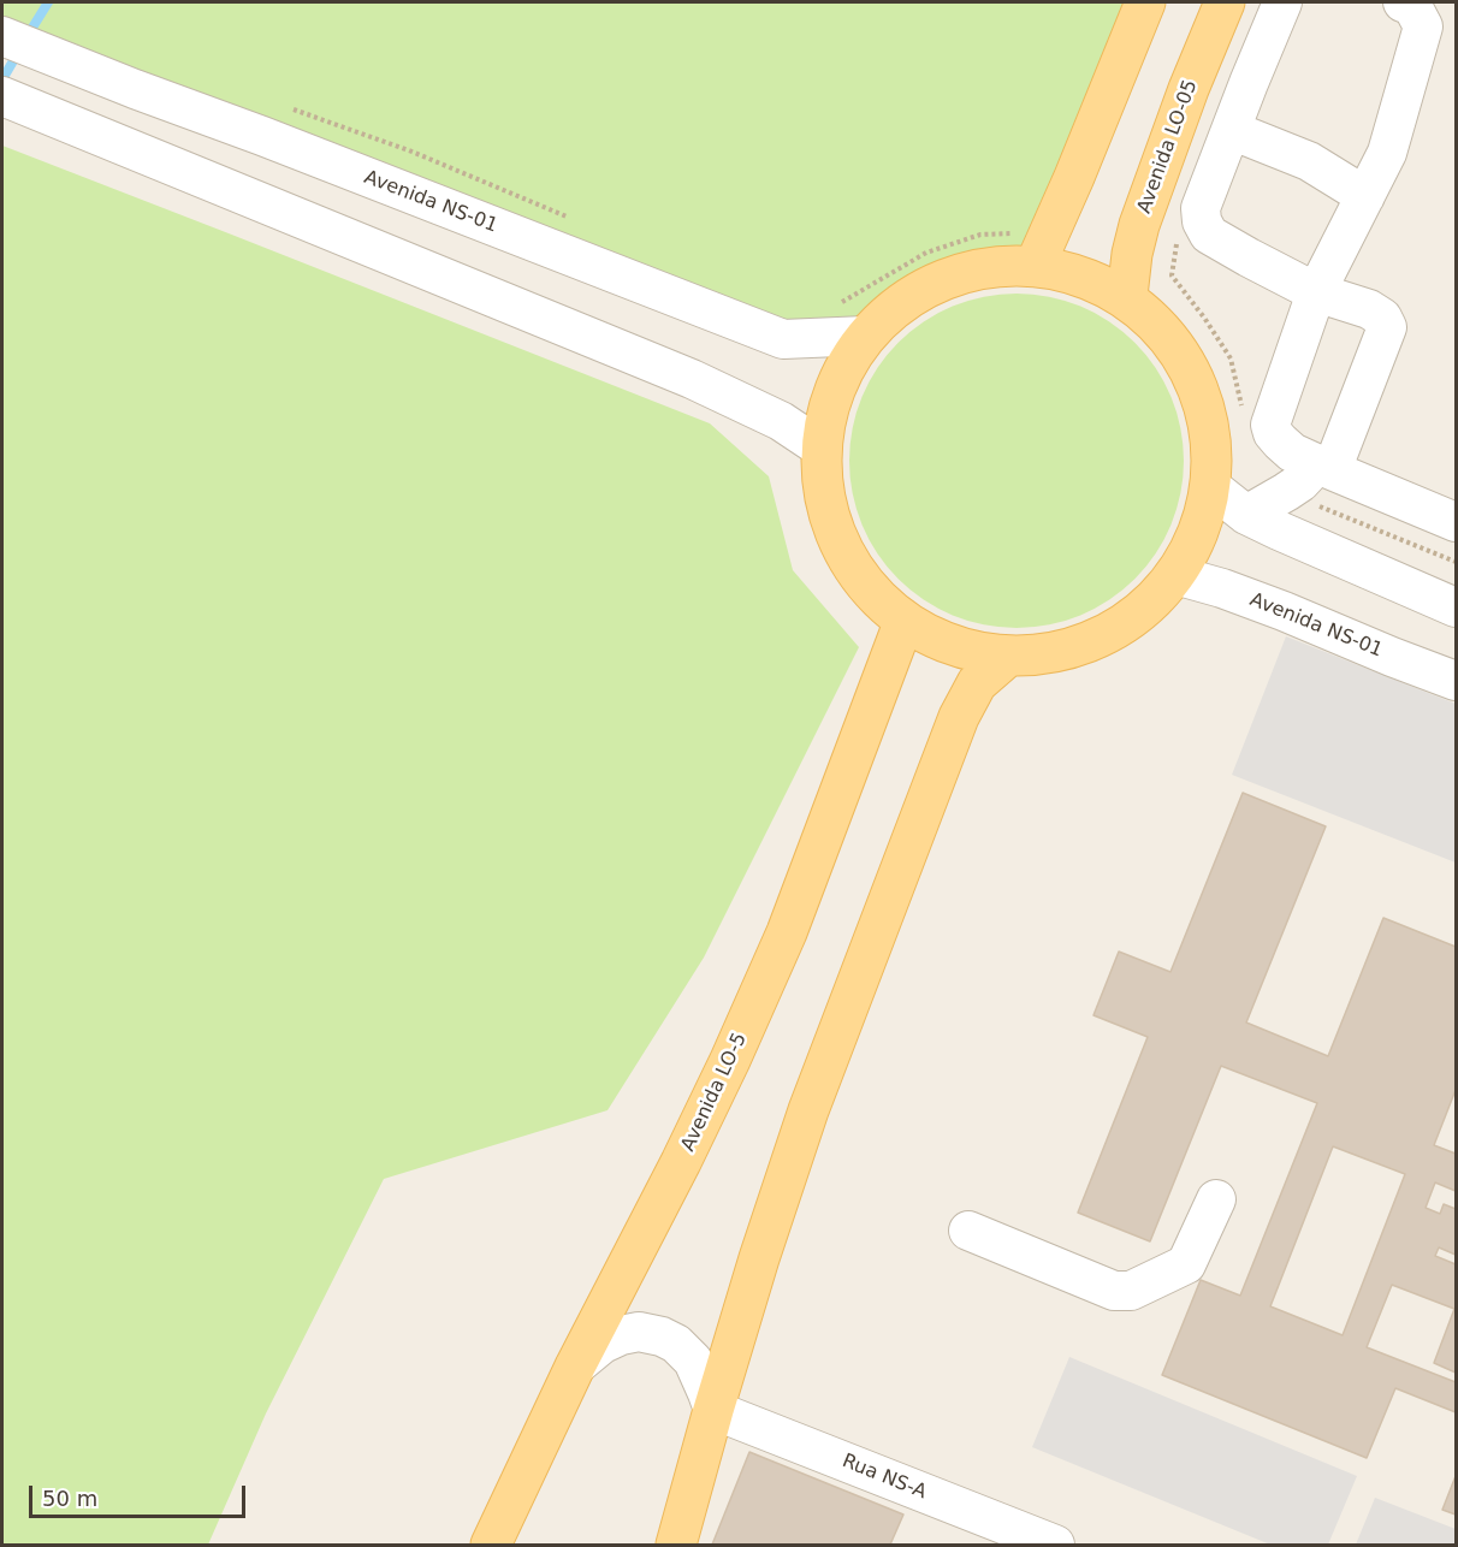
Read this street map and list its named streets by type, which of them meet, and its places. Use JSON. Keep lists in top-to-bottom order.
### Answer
{
  "streets": {
    "main road": ["Avenida LO-05", "Avenida LO-5"],
    "street": ["Avenida NS-01", "Rua NS-A"]
  },
  "scale_bar": "50 m"
}
